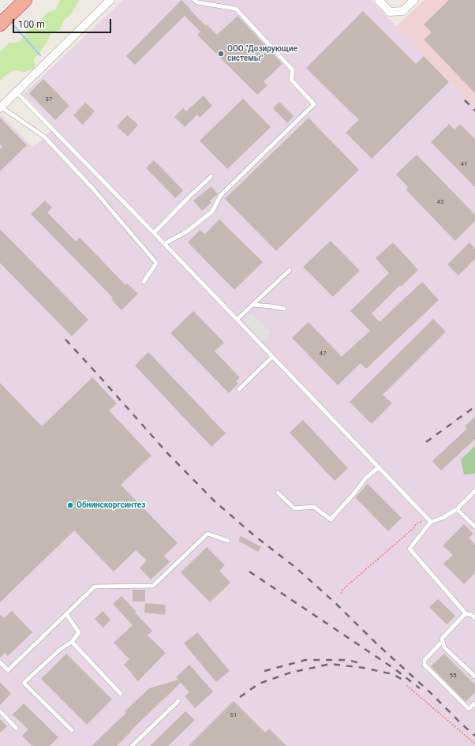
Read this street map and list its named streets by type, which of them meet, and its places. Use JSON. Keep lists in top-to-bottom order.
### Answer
{
  "places": ["ООО \"Дозирующие системы\"", "Обнинскоргсинтез"],
  "house_numbers": [
    "37",
    "41",
    "43",
    "47",
    "55",
    "61"
  ],
  "scale_bar": "100 m"
}
